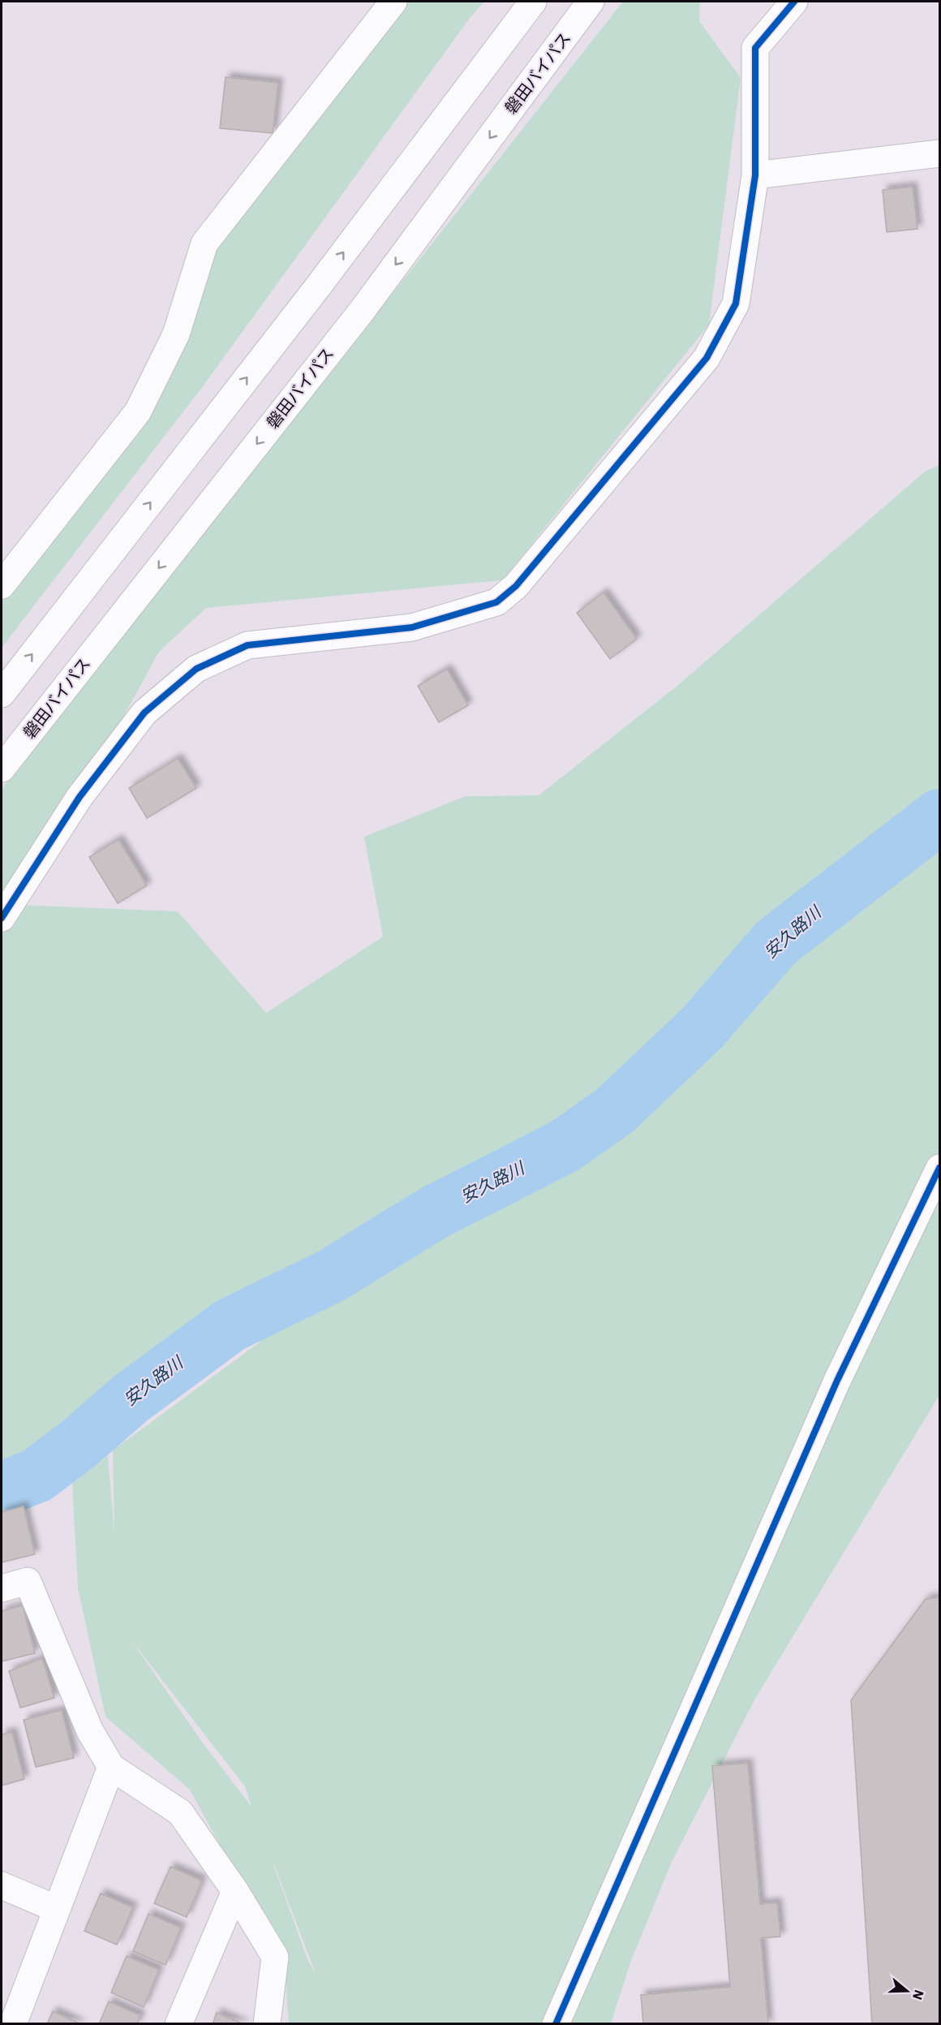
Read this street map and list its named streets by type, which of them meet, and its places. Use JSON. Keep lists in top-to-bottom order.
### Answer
{
  "streets": {
    "main road": ["磐田バイパス"]
  },
  "water": ["安久路川"],
  "north": "right"
}
